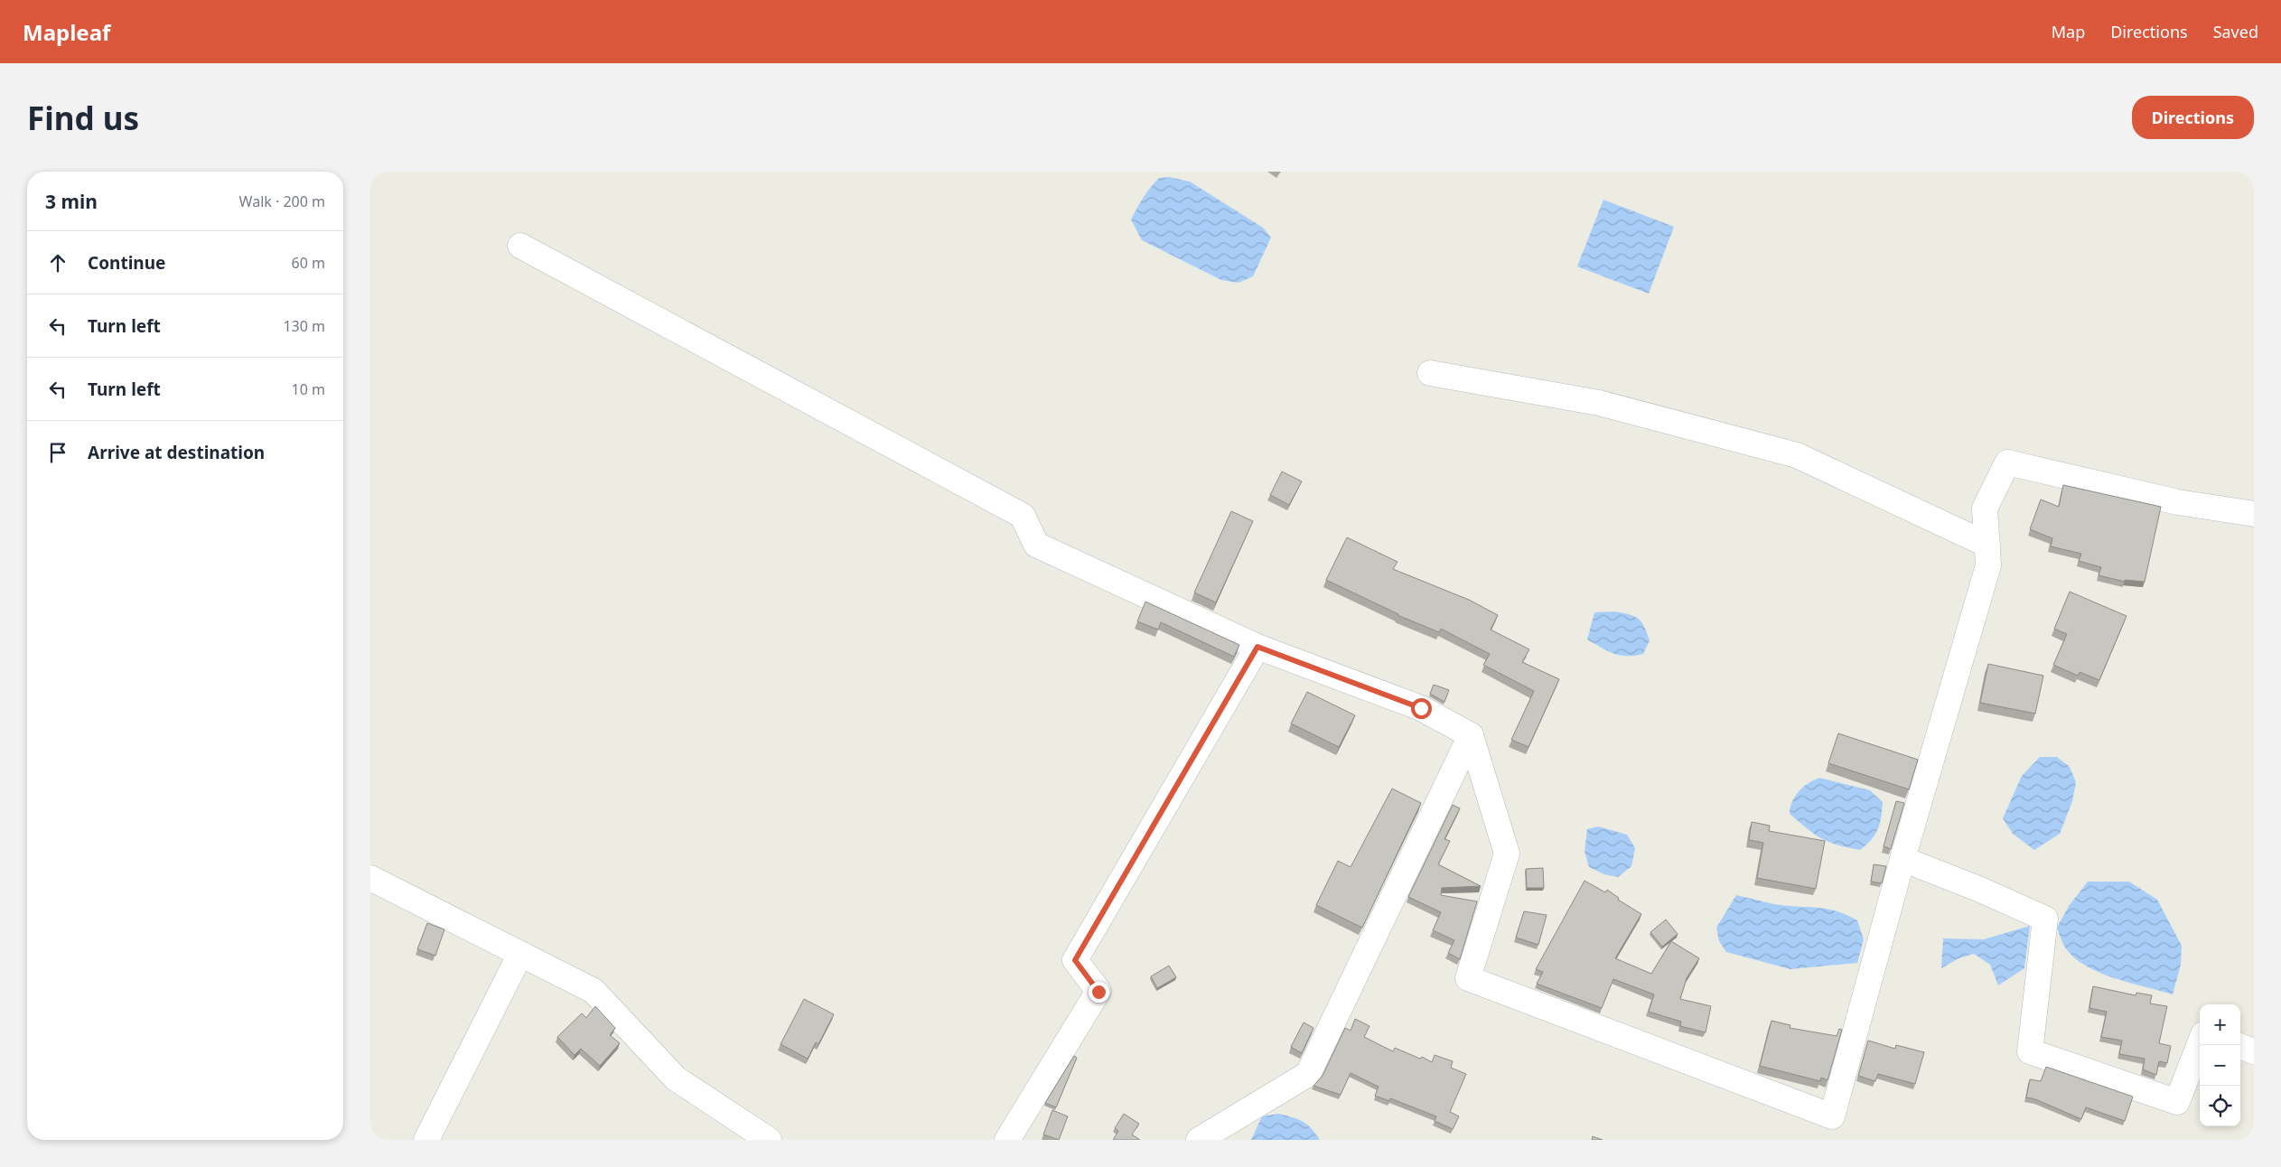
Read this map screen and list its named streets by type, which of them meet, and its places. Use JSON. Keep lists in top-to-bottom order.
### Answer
{
  "page": {
    "header": "Mapleaf",
    "nav": ["Map", "Directions", "Saved"],
    "buttons": "Directions",
    "title": "Find us",
    "heading": ["3 min", "Walk · 200 m"],
    "list": [
      ["Continue", "60 m"],
      ["Turn left", "130 m"],
      ["Turn left", "10 m"],
      "Arrive at destination"
    ],
    "map_buttons": ["+", "−"]
  }
}
